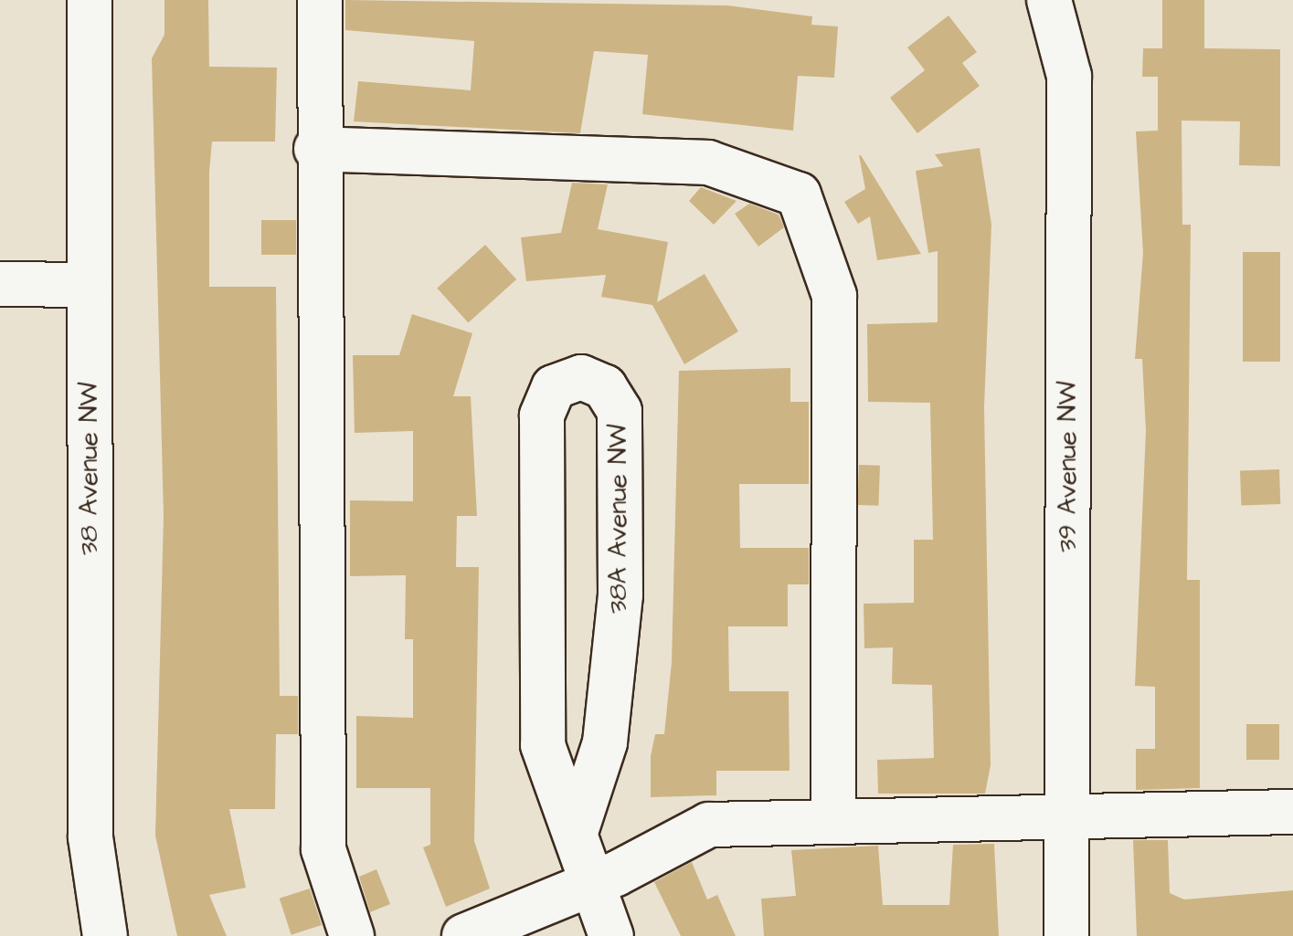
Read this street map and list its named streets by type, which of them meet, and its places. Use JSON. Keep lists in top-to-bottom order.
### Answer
{
  "streets": {
    "street": ["39 Avenue NW", "38 Avenue NW", "38A Avenue NW"]
  }
}
